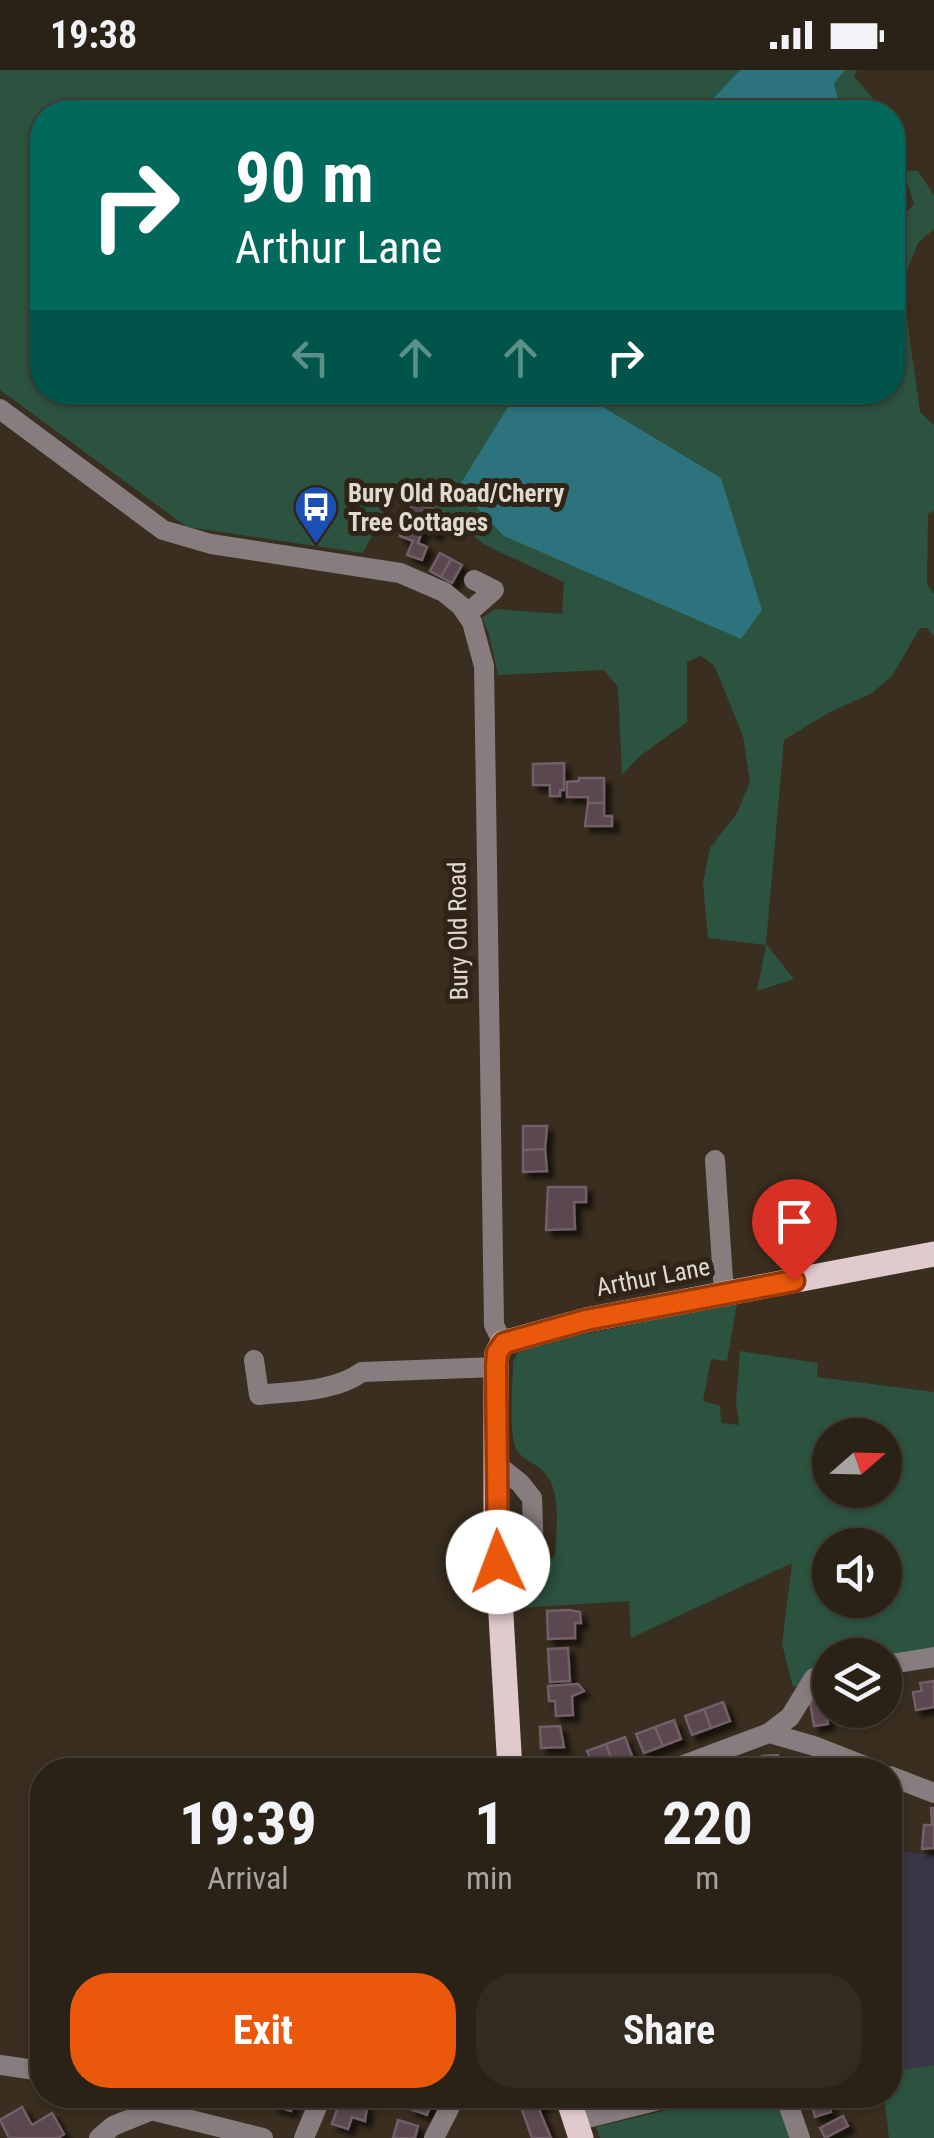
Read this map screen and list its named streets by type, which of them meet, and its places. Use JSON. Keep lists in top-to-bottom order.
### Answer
{
  "streets": {
    "main road": ["Bury Old Road", "Arthur Lane"]
  },
  "crossings": [
    ["Bury Old Road", "Arthur Lane"]
  ],
  "places": {
    "bus stop": ["Bury Old Road/Cherry Tree Cottages"]
  },
  "north": "right",
  "page": {
    "status": "19:38",
    "turn": ["90 m", "Arthur Lane"],
    "eta": [
      "19:39",
      "Arrival",
      "1",
      "min",
      "220",
      "m"
    ],
    "buttons": ["Exit", "Share"]
  }
}
